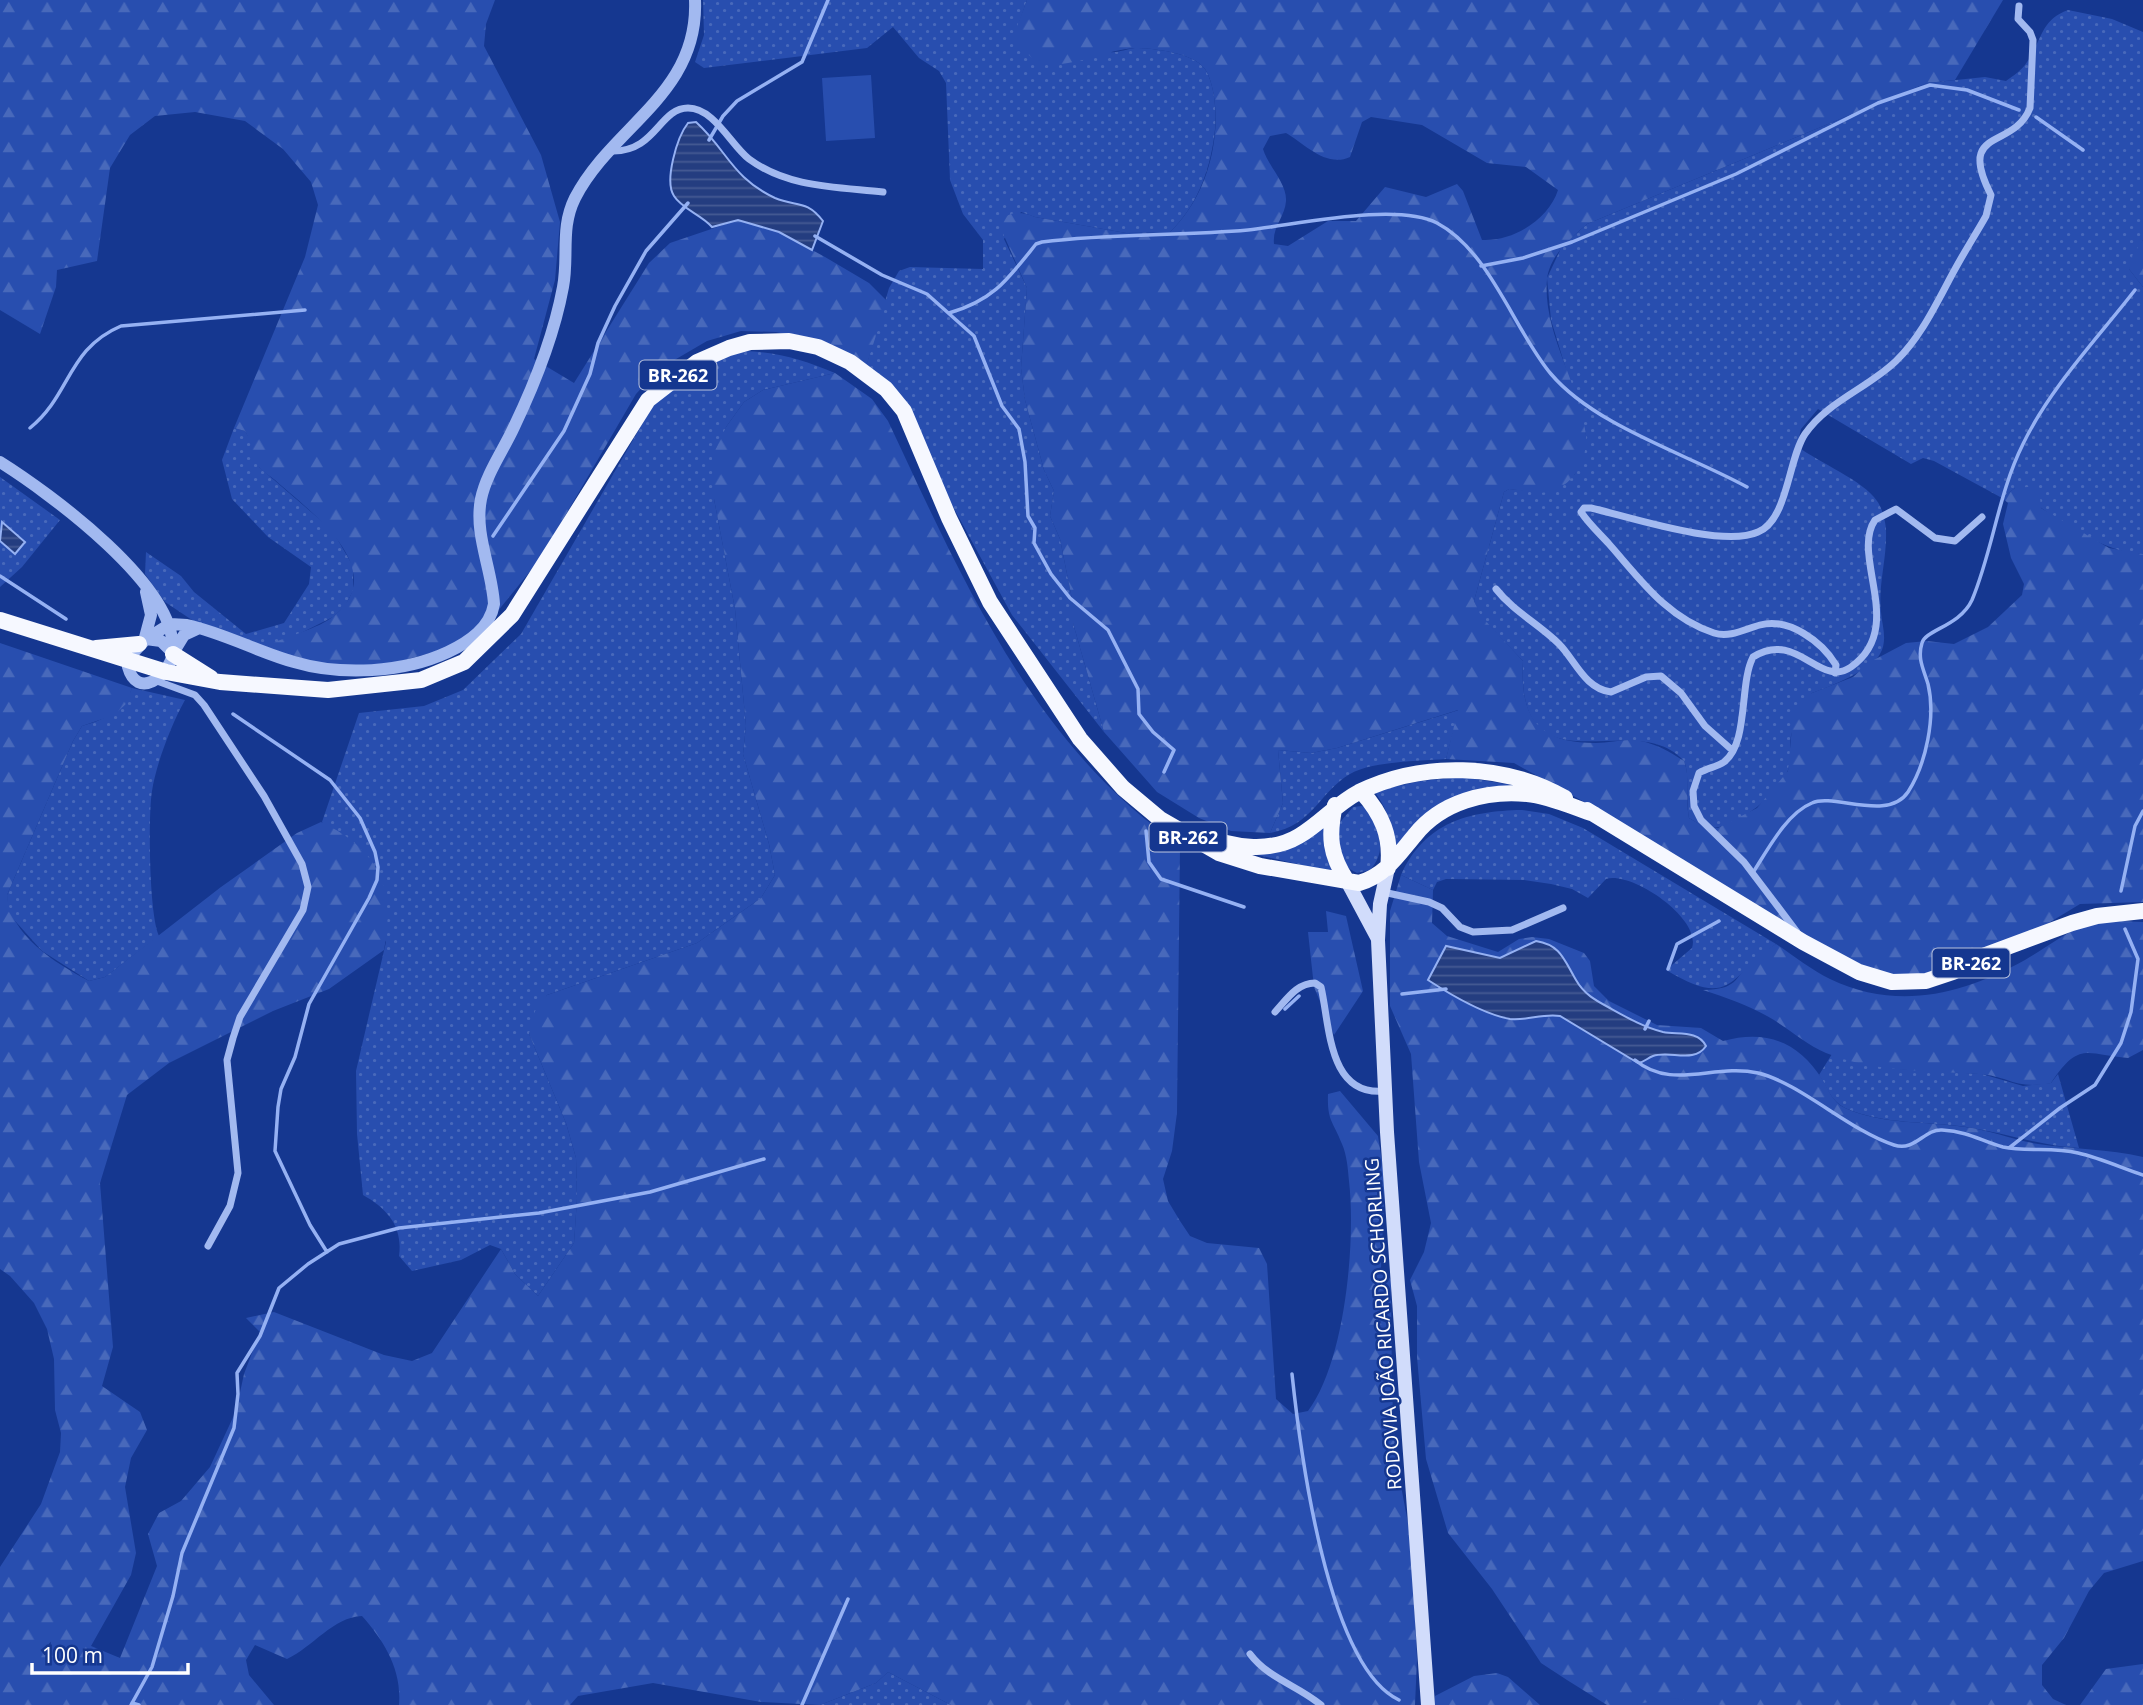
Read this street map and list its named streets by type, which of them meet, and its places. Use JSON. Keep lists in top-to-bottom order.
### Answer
{
  "streets": {
    "highway": ["BR-262"],
    "main road": ["RODOVIA JOÃO RICARDO SCHORLING"]
  },
  "crossings": [
    ["BR-262", "RODOVIA JOÃO RICARDO SCHORLING"]
  ],
  "scale_bar": "100 m"
}
